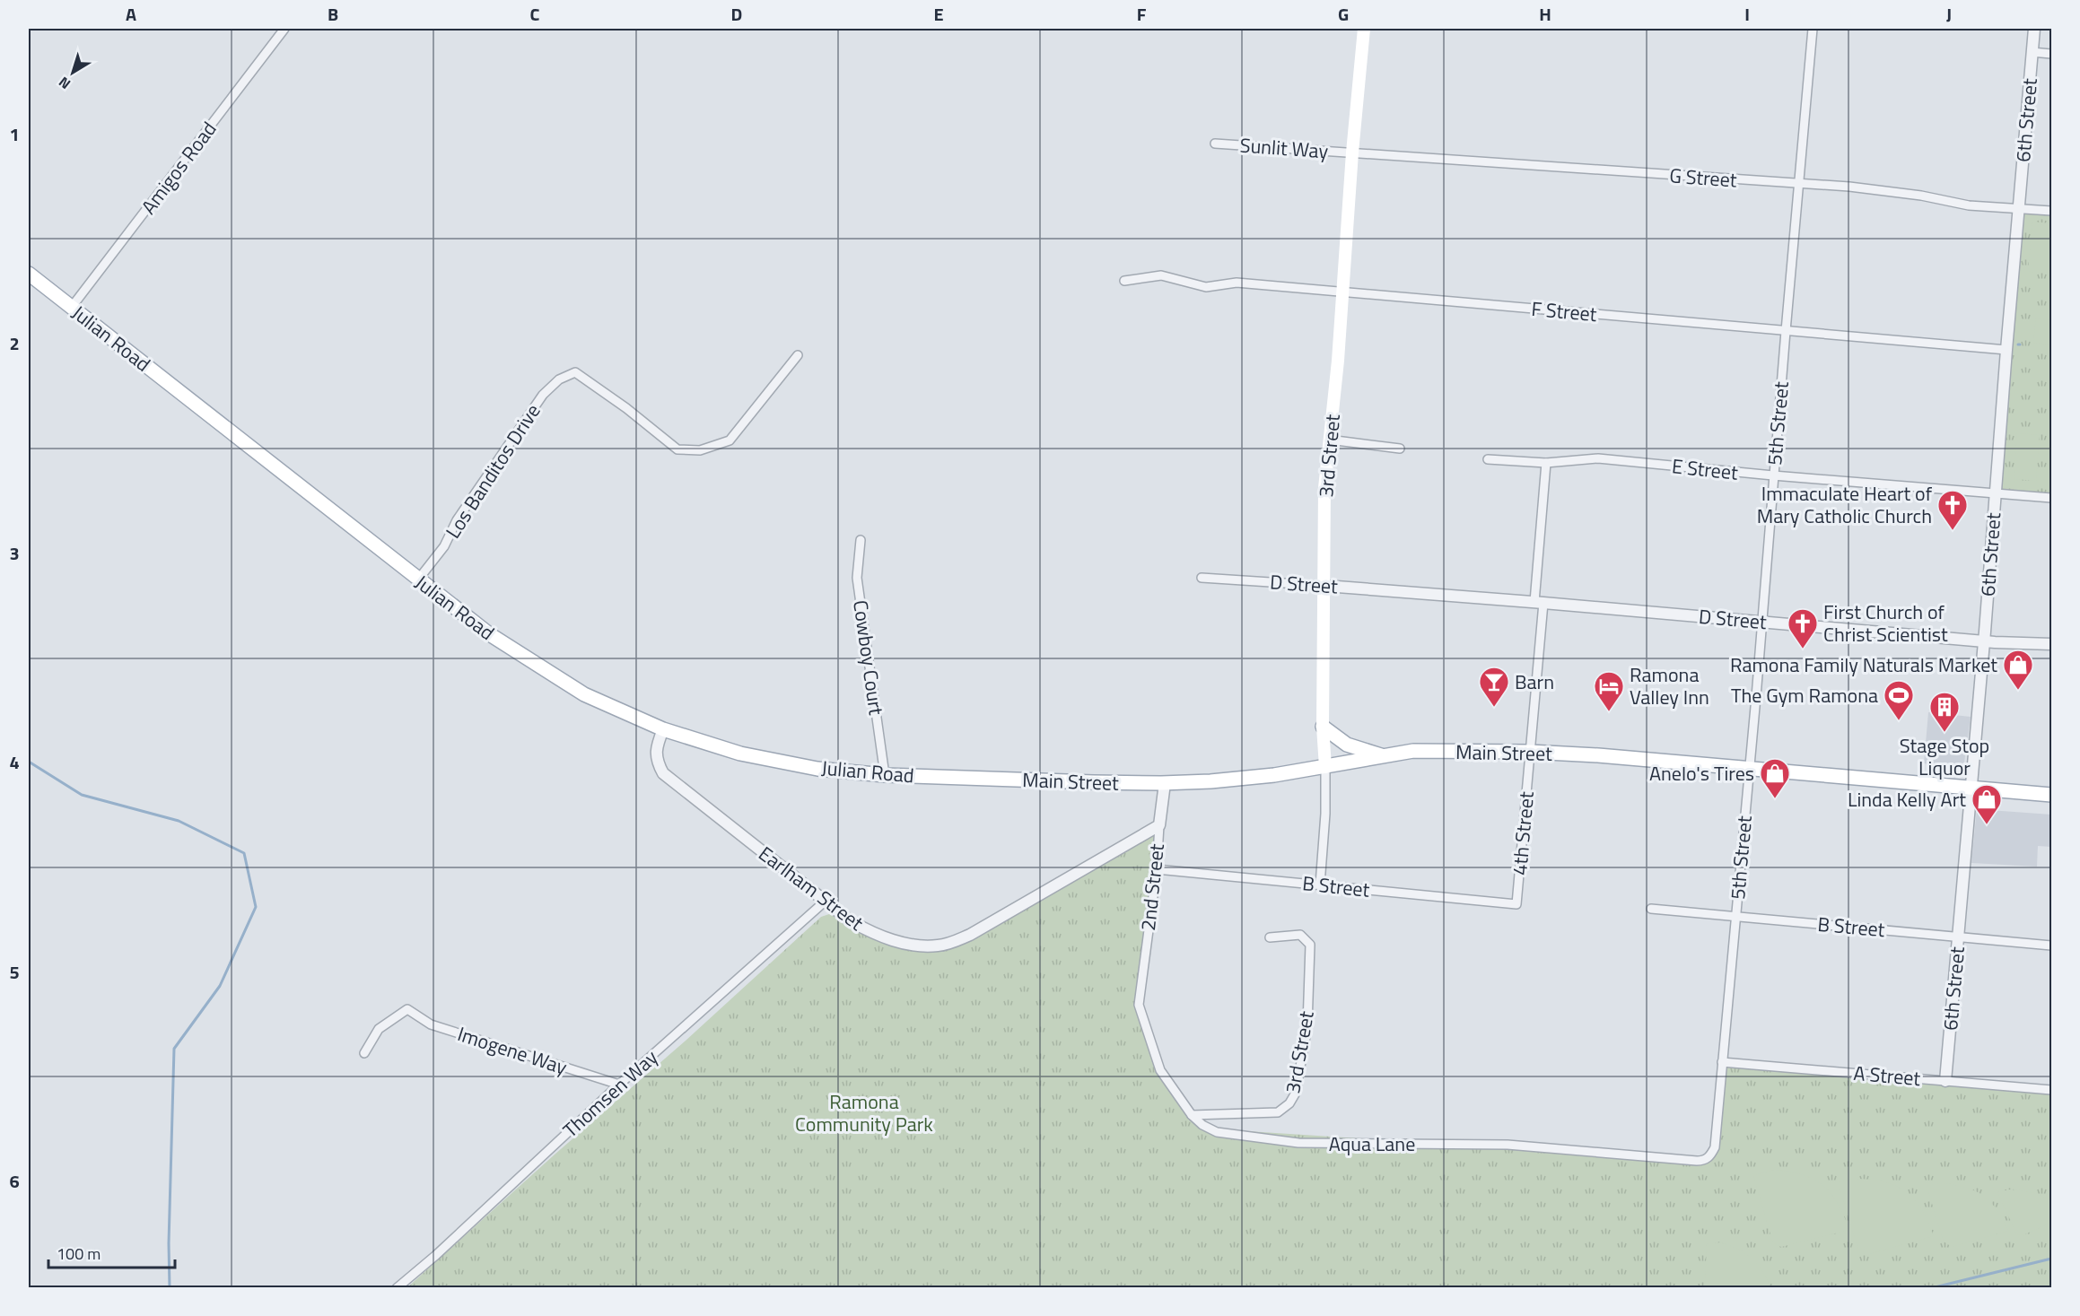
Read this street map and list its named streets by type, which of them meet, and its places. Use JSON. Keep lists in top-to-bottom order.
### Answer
{
  "streets": {
    "main road": ["Julian Road", "3rd Street", "Main Street"],
    "street": [
      "6th Street",
      "Sunlit Way",
      "Amigos Road",
      "G Street",
      "F Street",
      "5th Street",
      "E Street",
      "Los Banditos Drive",
      "D Street",
      "Cowboy Court",
      "4th Street",
      "B Street",
      "2nd Street",
      "Earlham Street",
      "Imogene Way",
      "A Street",
      "Thomsen Way",
      "Aqua Lane"
    ]
  },
  "crossings": [
    ["6th Street", "G Street"],
    ["6th Street", "F Street"],
    ["6th Street", "E Street"],
    ["6th Street", "D Street"],
    ["6th Street", "Main Street"],
    ["6th Street", "B Street"],
    ["6th Street", "A Street"],
    ["Sunlit Way", "G Street"],
    ["Sunlit Way", "3rd Street"],
    ["Amigos Road", "Julian Road"],
    ["G Street", "5th Street"],
    ["G Street", "3rd Street"],
    ["F Street", "5th Street"],
    ["F Street", "3rd Street"],
    ["Julian Road", "Los Banditos Drive"],
    ["Julian Road", "Cowboy Court"],
    ["Julian Road", "Main Street"],
    ["Julian Road", "Earlham Street"],
    ["5th Street", "E Street"],
    ["5th Street", "D Street"],
    ["5th Street", "Main Street"],
    ["5th Street", "B Street"],
    ["5th Street", "A Street"],
    ["5th Street", "Aqua Lane"],
    ["3rd Street", "D Street"],
    ["3rd Street", "Main Street"],
    ["3rd Street", "B Street"],
    ["3rd Street", "Aqua Lane"],
    ["E Street", "4th Street"],
    ["D Street", "4th Street"],
    ["Main Street", "4th Street"],
    ["Main Street", "2nd Street"],
    ["4th Street", "B Street"],
    ["B Street", "2nd Street"],
    ["2nd Street", "Earlham Street"],
    ["2nd Street", "Aqua Lane"],
    ["Earlham Street", "Thomsen Way"],
    ["Imogene Way", "Thomsen Way"]
  ],
  "parks": ["Ramona Community Park"],
  "places": {
    "church": ["Immaculate Heart of Mary Catholic Church", "First Church of Christ Scientist"],
    "shop": ["Ramona Family Naturals Market", "Anelo's Tires", "Linda Kelly Art"],
    "bar": ["Barn"],
    "hotel": ["Ramona Valley Inn"],
    "sports": ["The Gym Ramona"],
    "building": ["Stage Stop Liquor"]
  },
  "scale_bar": "100 m",
  "north": "bottom left",
  "grid": {
    "columns": [
      "A",
      "B",
      "C",
      "D",
      "E",
      "F",
      "G",
      "H",
      "I",
      "J"
    ],
    "rows": [
      "1",
      "2",
      "3",
      "4",
      "5",
      "6"
    ]
  }
}
